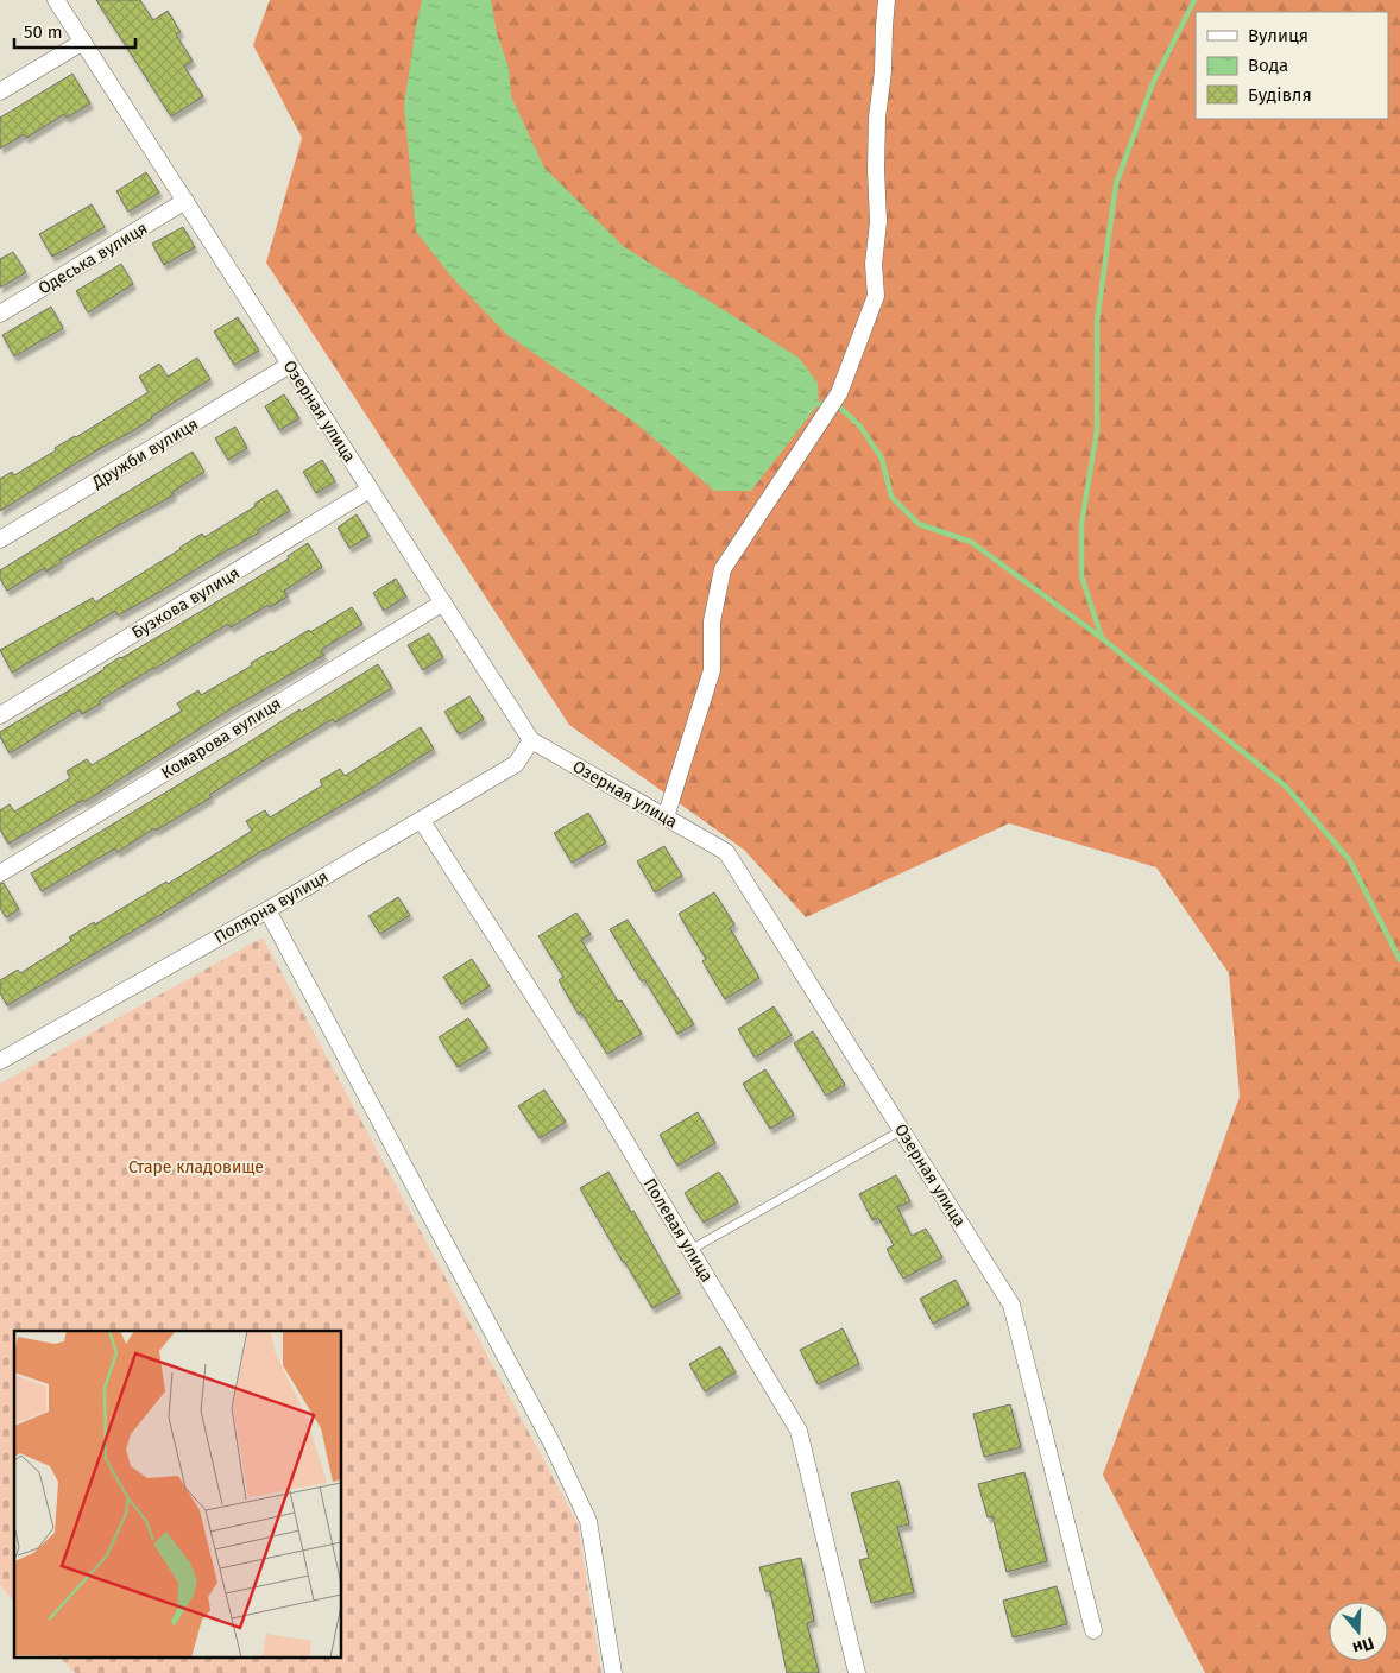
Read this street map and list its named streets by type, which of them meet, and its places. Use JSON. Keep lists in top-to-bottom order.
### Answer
{
  "streets": {
    "street": [
      "Одеська вулиця",
      "Озерная улица",
      "Дружби вулиця",
      "Бузкова вулиця",
      "Комарова вулиця",
      "Полярна вулиця",
      "Полевая улица"
    ]
  },
  "crossings": [
    ["Одеська вулиця", "Озерная улица"],
    ["Озерная улица", "Дружби вулиця"],
    ["Озерная улица", "Бузкова вулиця"],
    ["Озерная улица", "Комарова вулиця"],
    ["Озерная улица", "Полярна вулиця"],
    ["Полярна вулиця", "Полевая улица"]
  ],
  "parks": ["Старе кладовище"],
  "legend": ["Вулиця", "Вода", "Будівля"],
  "scale_bar": "50 m",
  "north": "bottom"
}
